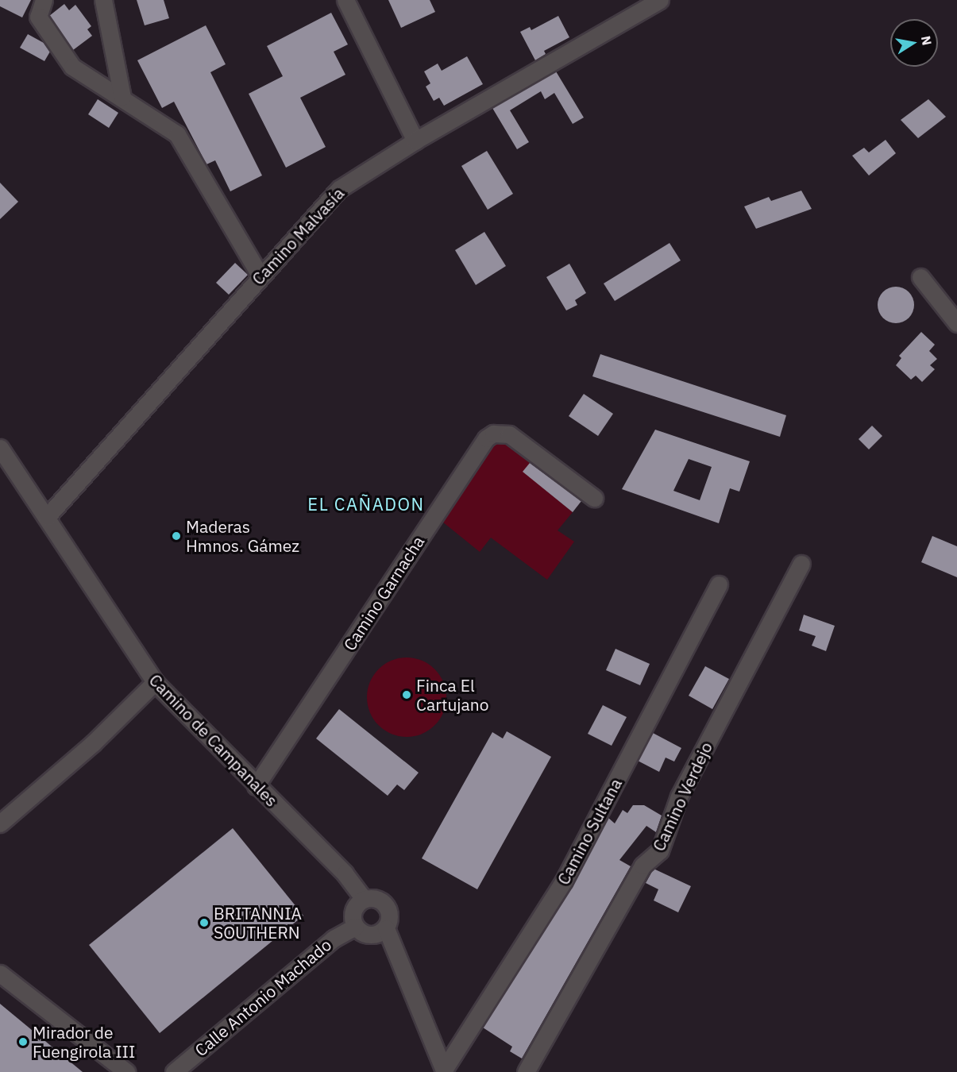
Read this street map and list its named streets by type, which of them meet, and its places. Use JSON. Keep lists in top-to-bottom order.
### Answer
{
  "streets": {
    "street": [
      "Camino Malvasía",
      "Camino Garnacha",
      "Camino de Campanales",
      "Camino Verdejo",
      "Camino Sultana",
      "Calle Antonio Machado"
    ]
  },
  "crossings": [
    ["Camino Malvasía", "Camino de Campanales"],
    ["Camino Garnacha", "Camino de Campanales"],
    ["Camino de Campanales", "Calle Antonio Machado"]
  ],
  "districts": ["EL CAÑADON"],
  "places": [
    "Maderas Hmnos. Gámez",
    "Finca El Cartujano",
    "BRITANNIA SOUTHERN",
    "Mirador de Fuengirola III"
  ],
  "north": "right"
}
